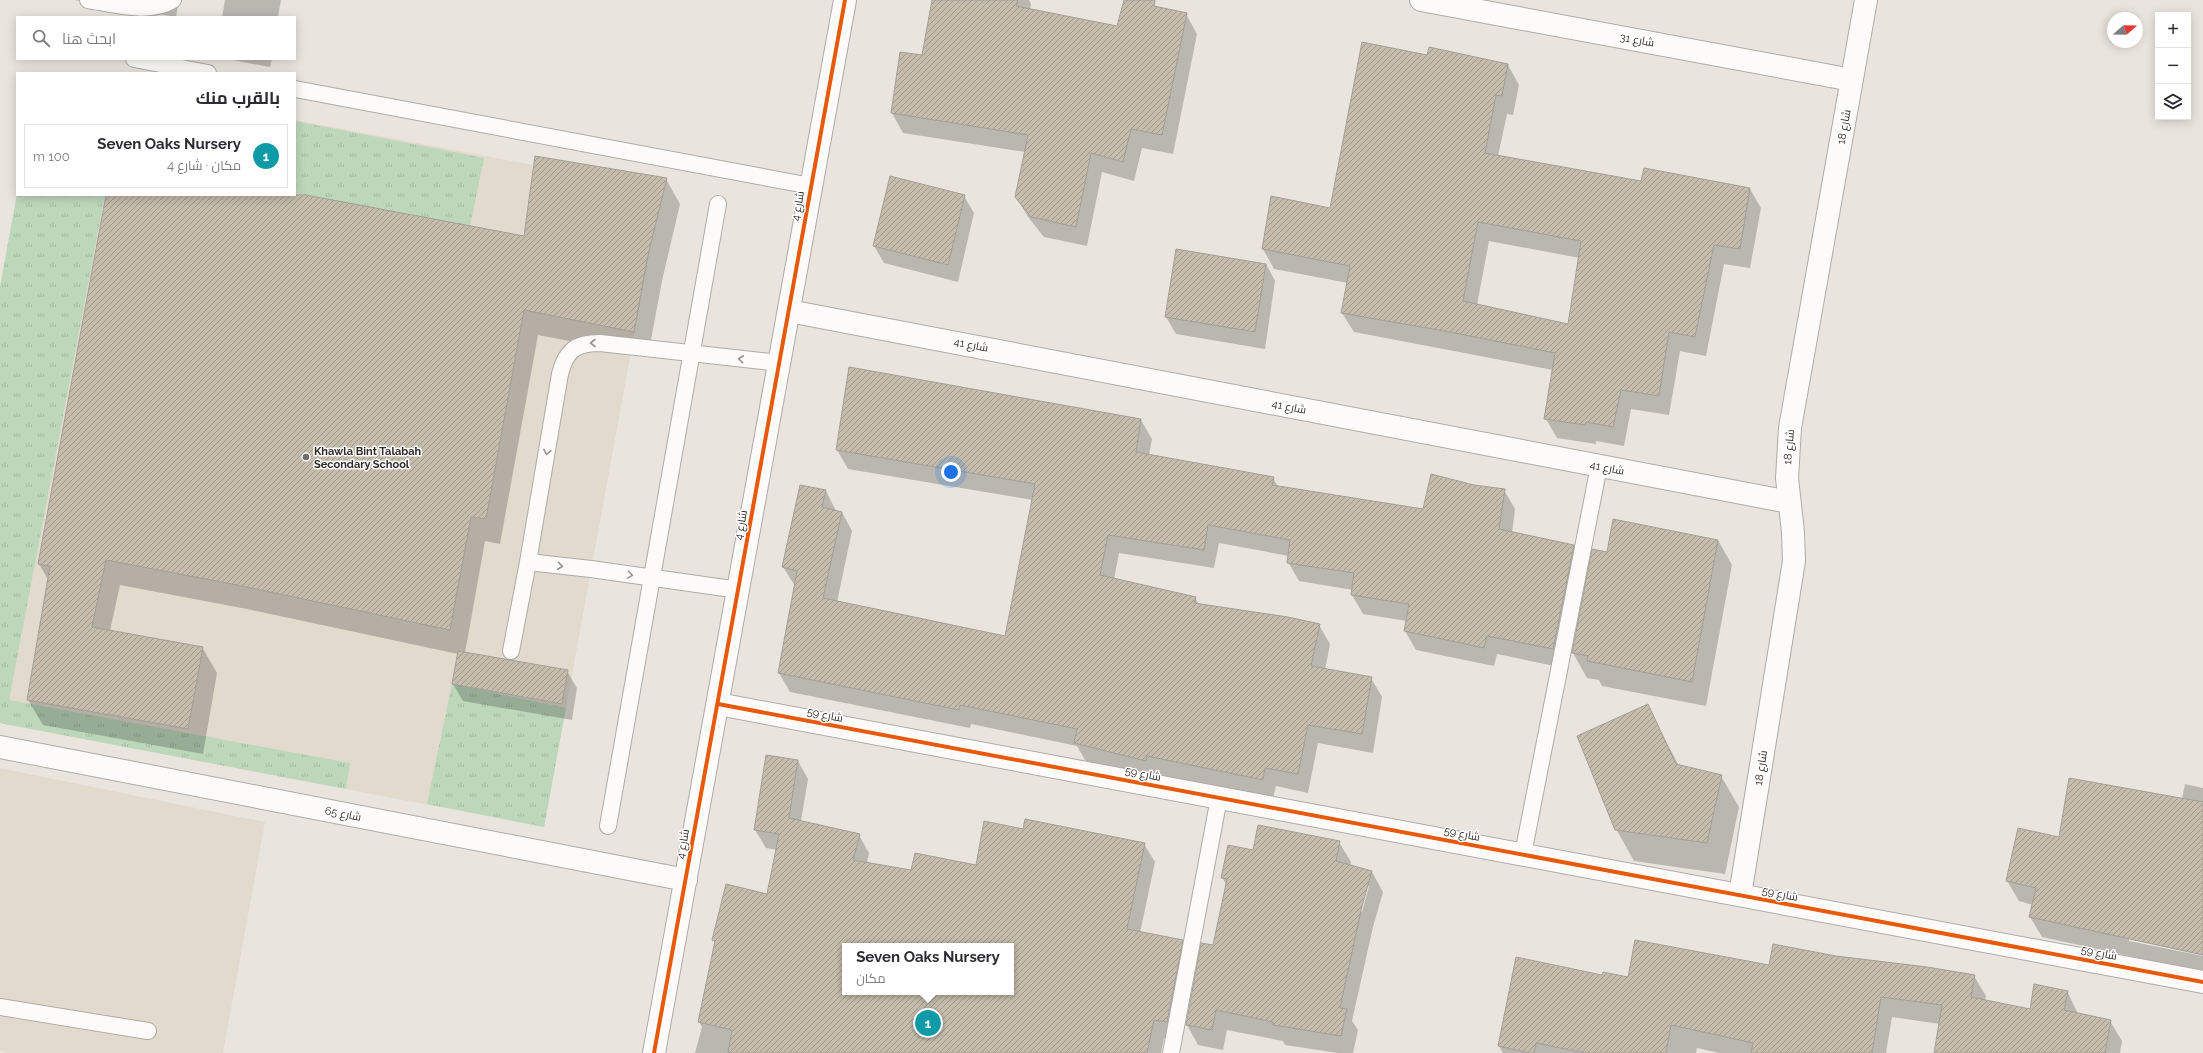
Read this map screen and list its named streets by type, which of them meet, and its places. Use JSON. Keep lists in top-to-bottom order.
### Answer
{
  "streets": {
    "street": [
      "شارع 31",
      "شارع 18",
      "شارع 4",
      "شارع 41",
      "شارع 59",
      "شارع 65"
    ]
  },
  "crossings": [
    ["شارع 31", "شارع 18"],
    ["شارع 18", "شارع 41"],
    ["شارع 18", "شارع 59"],
    ["شارع 4", "شارع 41"],
    ["شارع 4", "شارع 59"],
    ["شارع 4", "شارع 65"]
  ],
  "places": ["Khawla Bint Talabah Secondary School"],
  "north": "right",
  "page": {
    "map_buttons": ["+", "−"],
    "search": "ابحث هنا",
    "heading": "بالقرب منك",
    "list": [
      {
        "mark": "1",
        "name": "Seven Oaks Nursery",
        "note": "مكان · شارع 4",
        "value": "100 m"
      }
    ],
    "popup": ["Seven Oaks Nursery", "مكان"],
    "pins": "1"
  }
}
